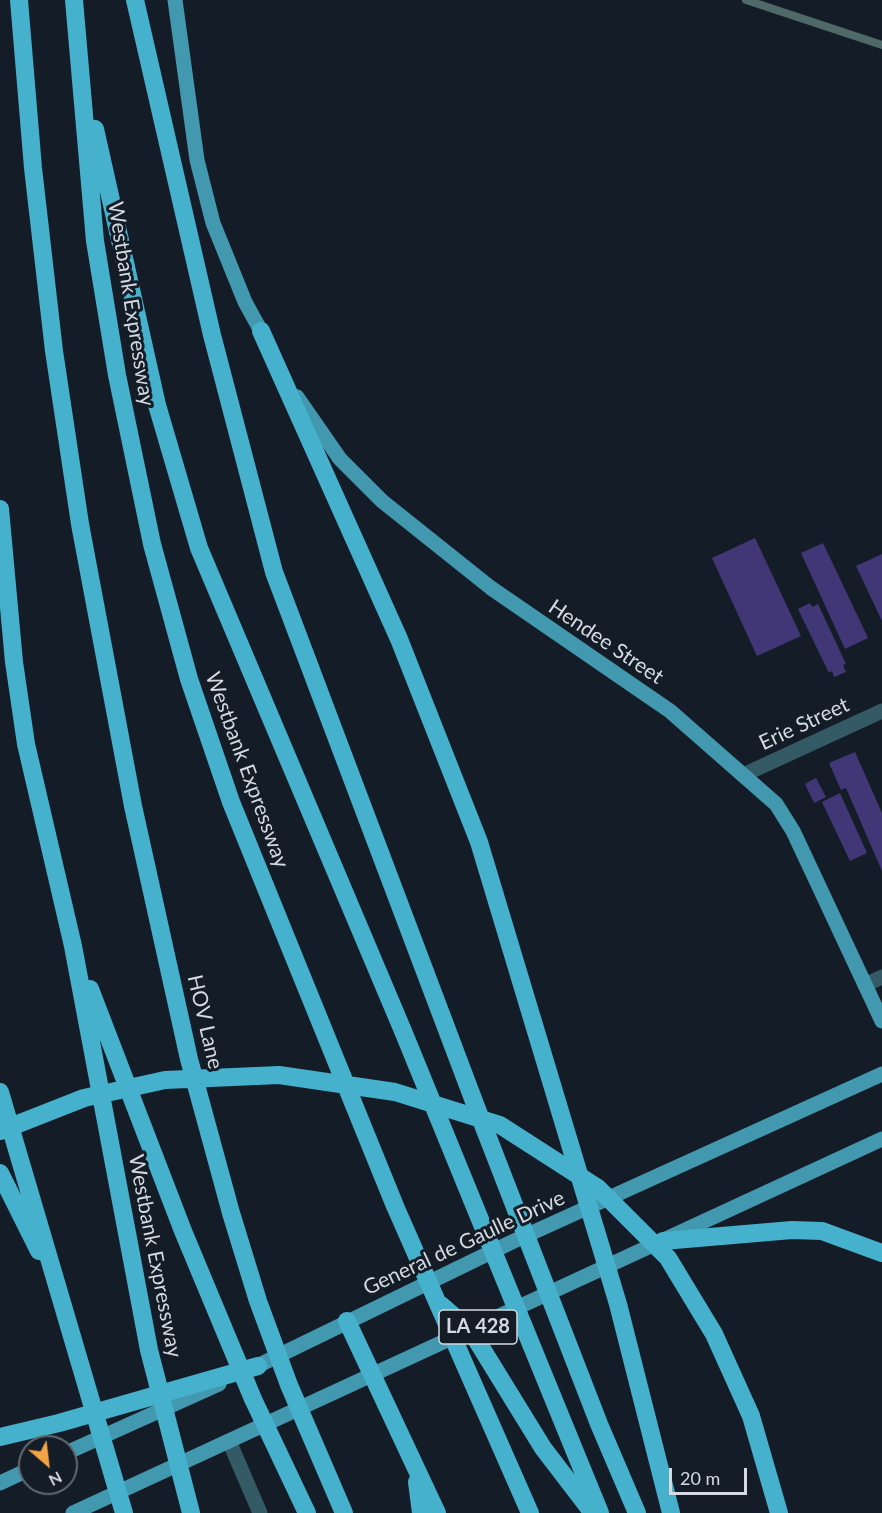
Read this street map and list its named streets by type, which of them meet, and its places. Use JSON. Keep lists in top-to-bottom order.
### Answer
{
  "streets": {
    "highway": ["Westbank Expressway", "HOV Lane"],
    "main road": ["Hendee Street", "General de Gaulle Drive", "LA 428"],
    "street": ["Erie Street"]
  },
  "crossings": [
    ["Hendee Street", "Erie Street"]
  ],
  "scale_bar": "20 m",
  "north": "bottom right"
}
